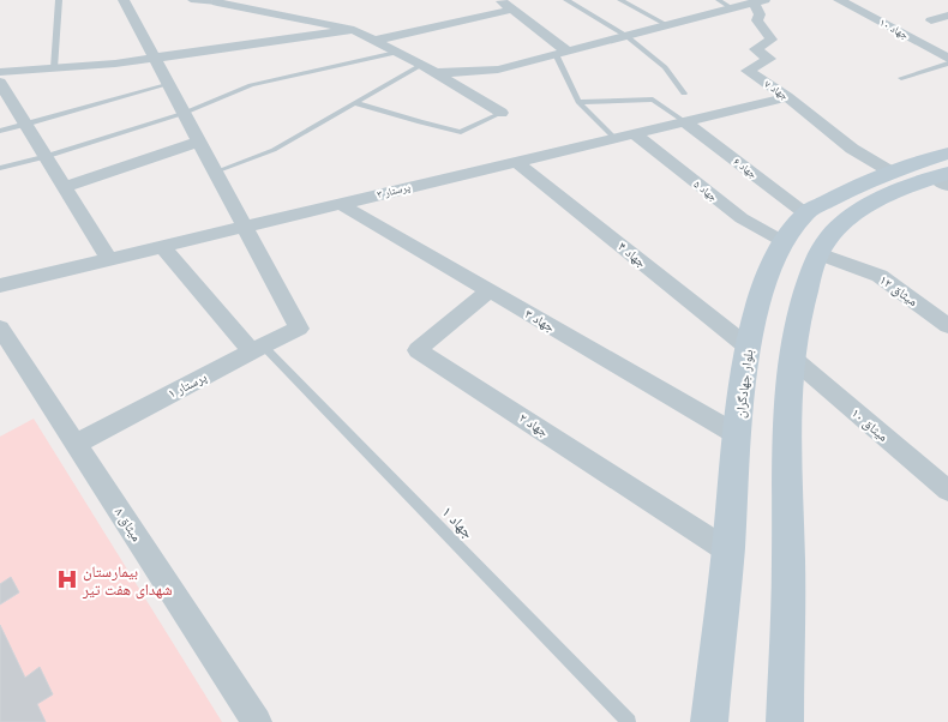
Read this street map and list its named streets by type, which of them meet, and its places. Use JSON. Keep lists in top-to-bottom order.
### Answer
{
  "streets": {
    "main road": ["بلوار جهادگران"],
    "street": [
      "جهاد ۱۰",
      "جهاد ۷",
      "جهاد ۶",
      "پرستار ۳",
      "جهاد ۵",
      "جهاد ۴",
      "میثاق ۱۲",
      "جهاد ۳",
      "پرستار ۱",
      "جهاد ۲",
      "میثاق ۱۰",
      "میثاق ۸"
    ],
    "lane": ["جهاد ۱"]
  },
  "crossings": [
    ["جهاد ۷", "پرستار ۳"],
    ["جهاد ۷", "بلوار جهادگران"],
    ["جهاد ۶", "پرستار ۳"],
    ["جهاد ۶", "بلوار جهادگران"],
    ["پرستار ۳", "جهاد ۵"],
    ["پرستار ۳", "جهاد ۴"],
    ["پرستار ۳", "جهاد ۳"],
    ["پرستار ۳", "پرستار ۱"],
    ["جهاد ۵", "بلوار جهادگران"],
    ["جهاد ۴", "بلوار جهادگران"],
    ["جهاد ۳", "بلوار جهادگران"],
    ["جهاد ۳", "جهاد ۲"],
    ["بلوار جهادگران", "جهاد ۲"],
    ["پرستار ۱", "جهاد ۱"],
    ["پرستار ۱", "میثاق ۸"]
  ],
  "places": {
    "hospital": ["بیمارستان شهدای هفت تیر"]
  }
}
